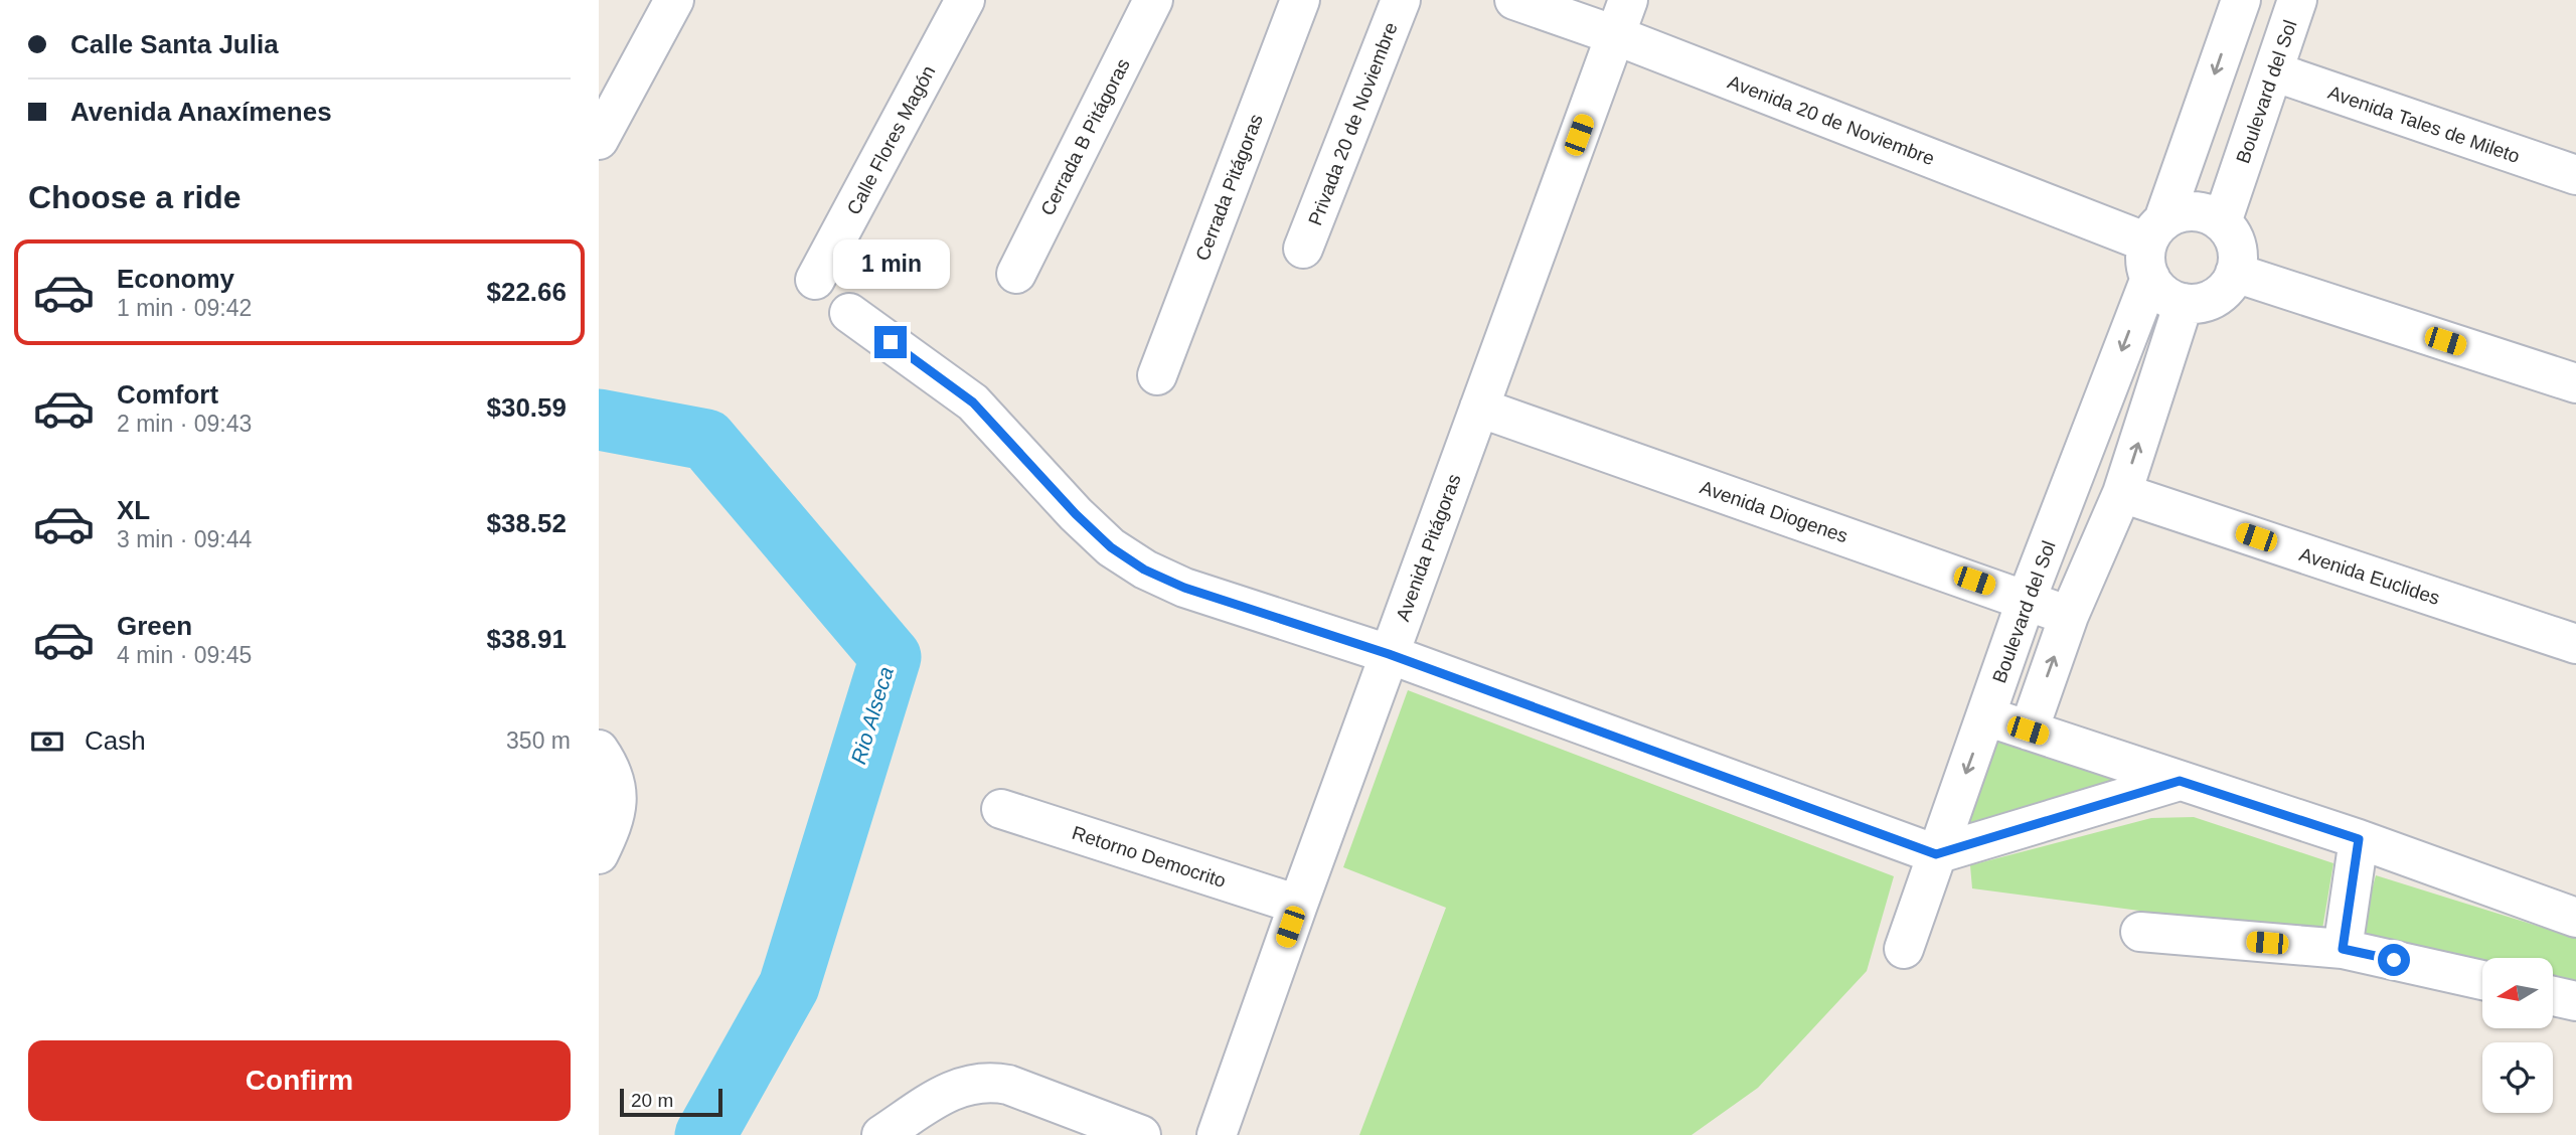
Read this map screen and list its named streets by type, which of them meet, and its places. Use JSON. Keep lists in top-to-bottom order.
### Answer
{
  "streets": {
    "street": [
      "Boulevard del Sol",
      "Avenida 20 de Noviembre",
      "Privada 20 de Noviembre",
      "Avenida Tales de Mileto",
      "Cerrada B Pitágoras",
      "Calle Flores Magón",
      "Cerrada Pitágoras",
      "Avenida Diogenes",
      "Avenida Pitágoras",
      "Avenida Euclides",
      "Retorno Democrito"
    ]
  },
  "crossings": [
    ["Boulevard del Sol", "Avenida 20 de Noviembre"],
    ["Boulevard del Sol", "Avenida Tales de Mileto"],
    ["Boulevard del Sol", "Avenida Diogenes"],
    ["Avenida 20 de Noviembre", "Avenida Pitágoras"],
    ["Avenida Diogenes", "Avenida Pitágoras"],
    ["Avenida Pitágoras", "Retorno Democrito"]
  ],
  "water": ["Rio Alseca"],
  "scale_bar": "20 m",
  "north": "left",
  "page": {
    "banner": ["Calle Santa Julia", "Avenida Anaxímenes"],
    "heading": "Choose a ride",
    "list": [
      {
        "name": "Economy",
        "note": "1 min · 09:42",
        "value": "$22.66"
      },
      {
        "name": "Comfort",
        "note": "2 min · 09:43",
        "value": "$30.59"
      },
      {
        "name": "XL",
        "note": "3 min · 09:44",
        "value": "$38.52"
      },
      {
        "name": "Green",
        "note": "4 min · 09:45",
        "value": "$38.91"
      }
    ],
    "bubble": "1 min",
    "pay": ["Cash", "350 m"],
    "buttons": "Confirm",
    "scale": "20 m"
  }
}
